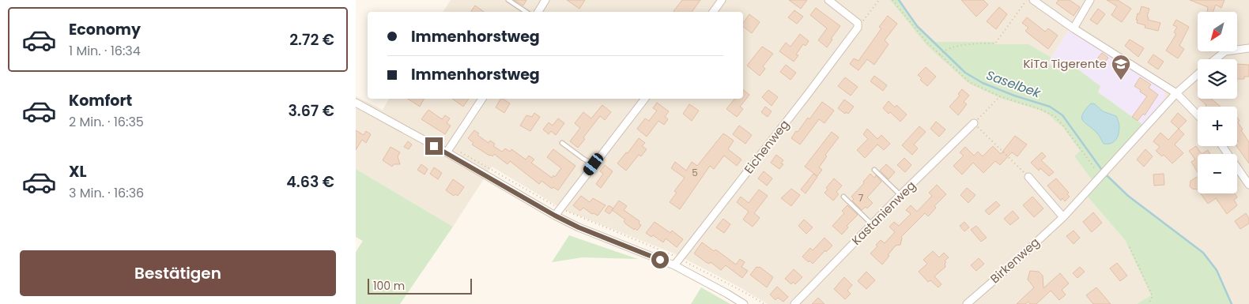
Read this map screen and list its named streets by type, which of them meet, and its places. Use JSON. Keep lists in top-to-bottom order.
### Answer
{
  "streets": {
    "street": ["Eichenweg", "Kastanienweg", "Birkenweg"]
  },
  "water": ["Saselbek"],
  "places": {
    "school or university": ["KiTa Tigerente"]
  },
  "house_numbers": ["5", "7"],
  "scale_bar": "100 m",
  "north": "bottom left",
  "page": {
    "list": [
      {
        "name": "Economy",
        "note": "1 Min. · 16:34",
        "value": "2.72 €"
      },
      {
        "name": "Komfort",
        "note": "2 Min. · 16:35",
        "value": "3.67 €"
      },
      {
        "name": "XL",
        "note": "3 Min. · 16:36",
        "value": "4.63 €"
      }
    ],
    "map_buttons": ["+", "−"],
    "banner": ["Immenhorstweg", "Immenhorstweg"],
    "buttons": "Bestätigen",
    "scale": "100 m"
  }
}
